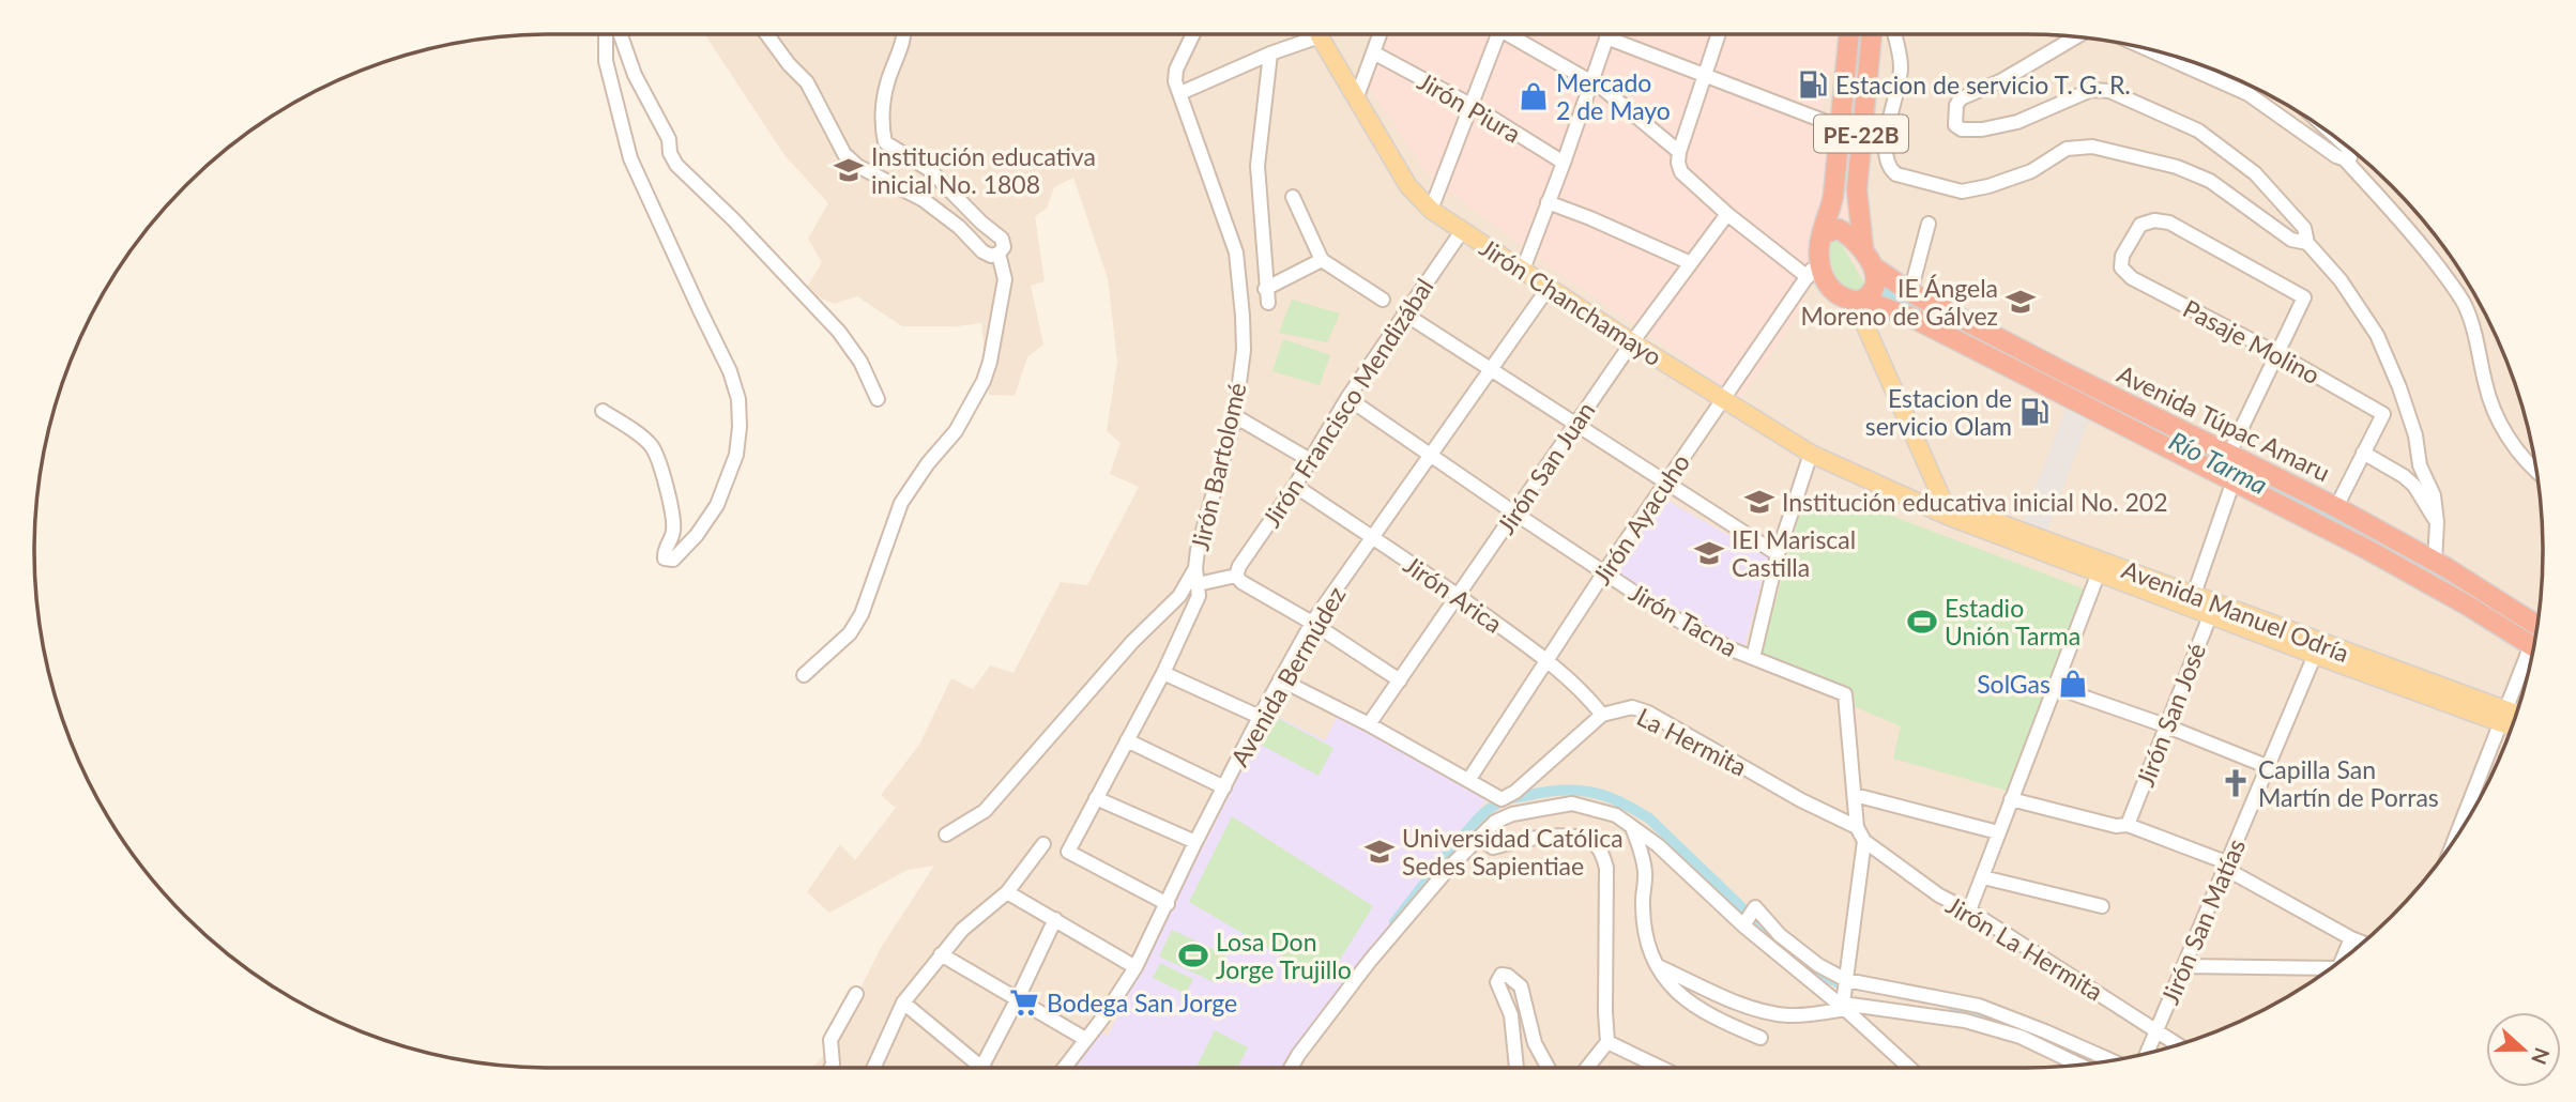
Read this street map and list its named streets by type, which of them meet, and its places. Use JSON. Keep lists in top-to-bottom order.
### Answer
{
  "streets": {
    "highway": ["PE-22B", "Avenida Túpac Amaru"],
    "main road": ["Jirón Chanchamayo", "Avenida Manuel Odría"],
    "street": [
      "Jirón Piura",
      "Pasaje Molino",
      "Jirón Francisco Mendizábal",
      "Jirón Bartolomé",
      "Jirón San Juan",
      "Jirón Ayacuho",
      "Jirón Arica",
      "Jirón Tacna",
      "Avenida Bermúdez",
      "Jirón San José",
      "La Hermita",
      "Jirón San Matías",
      "Jirón La Hermita"
    ]
  },
  "crossings": [
    ["PE-22B", "Avenida Túpac Amaru"],
    ["PE-22B", "Jirón Ayacuho"],
    ["Jirón Chanchamayo", "Jirón Francisco Mendizábal"],
    ["Jirón Chanchamayo", "Jirón San Juan"],
    ["Jirón Chanchamayo", "Jirón Ayacuho"],
    ["Jirón Chanchamayo", "Avenida Manuel Odría"],
    ["Jirón Chanchamayo", "Avenida Bermúdez"],
    ["Jirón Francisco Mendizábal", "Jirón Arica"],
    ["Jirón Francisco Mendizábal", "Jirón Tacna"],
    ["Avenida Túpac Amaru", "Jirón Ayacuho"],
    ["Jirón San Juan", "Jirón Arica"],
    ["Jirón San Juan", "Jirón Tacna"],
    ["Jirón Ayacuho", "Jirón Arica"],
    ["Jirón Ayacuho", "Jirón Tacna"],
    ["Jirón Ayacuho", "La Hermita"],
    ["Jirón Arica", "Avenida Bermúdez"],
    ["Jirón Arica", "La Hermita"],
    ["Avenida Manuel Odría", "Jirón San José"],
    ["Avenida Manuel Odría", "Jirón San Matías"],
    ["Jirón Tacna", "Avenida Bermúdez"],
    ["Jirón San Matías", "Jirón La Hermita"]
  ],
  "water": ["Río Tarma"],
  "places": {
    "fuel station": ["Estacion de servicio T. G. R.", "Estacion de servicio Olam"],
    "shop": ["Mercado 2 de Mayo", "SolGas"],
    "school or university": [
      "Institución educativa inicial No. 1808",
      "IE Ángela Moreno de Gálvez",
      "Institución educativa inicial No. 202",
      "IEI Mariscal Castilla",
      "Universidad Católica Sedes Sapientiae"
    ],
    "sports": ["Estadio Unión Tarma", "Losa Don Jorge Trujillo"],
    "church": ["Capilla San Martín de Porras"],
    "supermarket": ["Bodega San Jorge"]
  },
  "north": "right"
}
